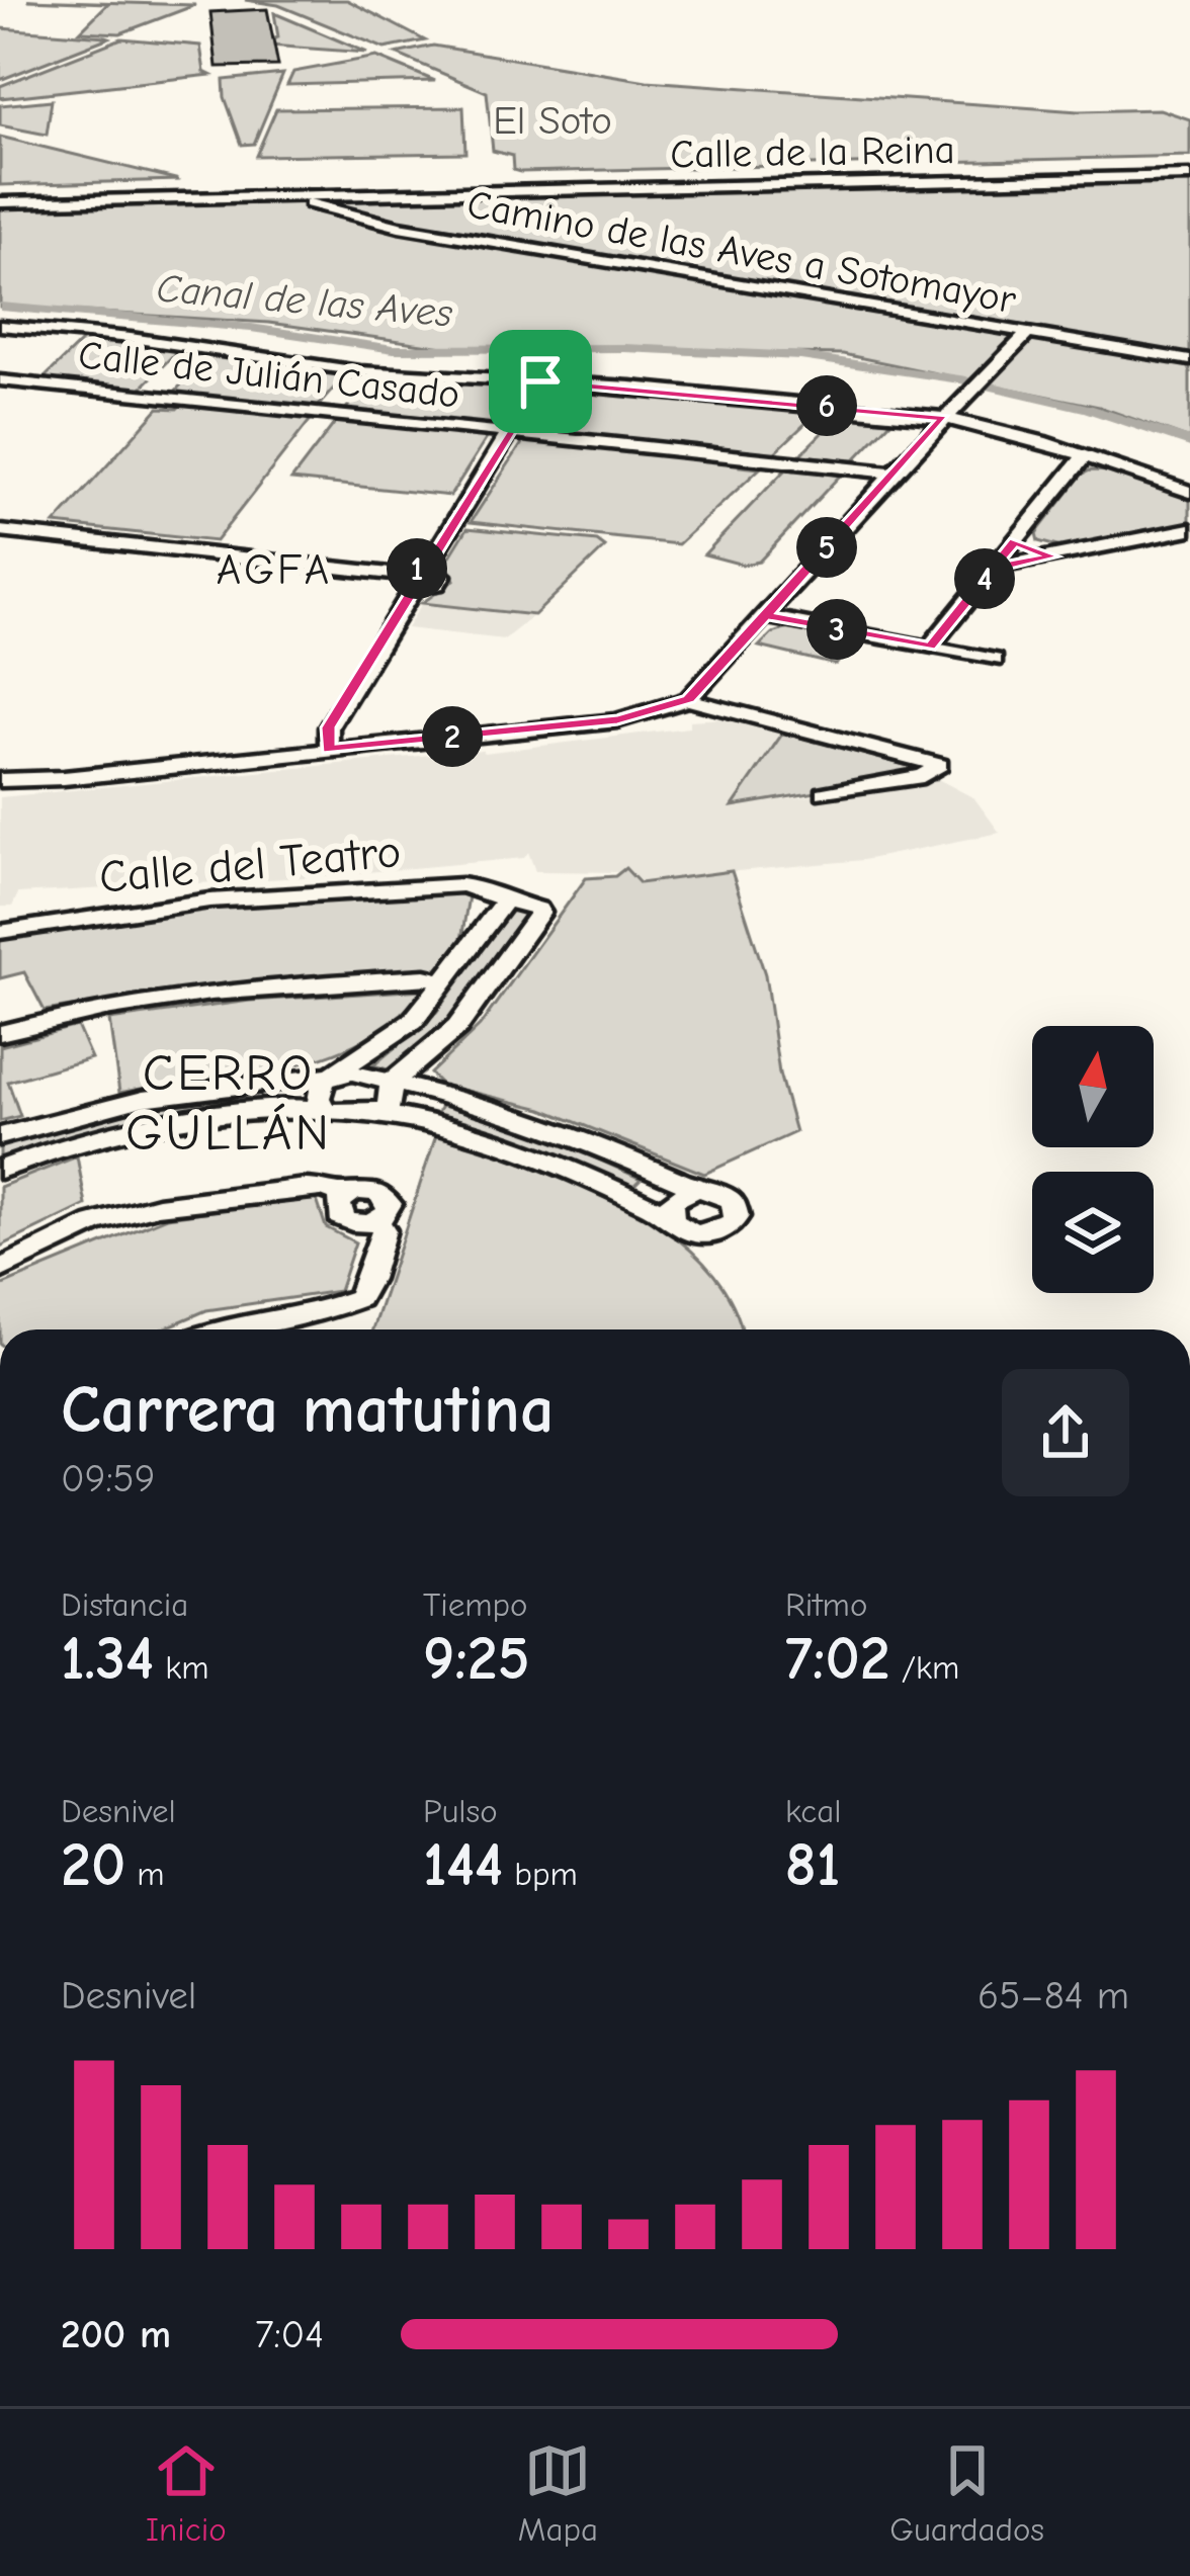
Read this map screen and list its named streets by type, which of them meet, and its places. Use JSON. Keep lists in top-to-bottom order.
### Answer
{
  "streets": {
    "street": [
      "Calle de la Reina",
      "Camino de las Aves a Sotomayor",
      "Calle de Julián Casado",
      "Calle del Teatro"
    ]
  },
  "crossings": [
    ["Calle de la Reina", "Camino de las Aves a Sotomayor"]
  ],
  "districts": ["AGFA", "CERRO GULLÁN"],
  "water": ["Canal de las Aves"],
  "parks": ["El Soto"],
  "north": "top",
  "page": {
    "pins": [
      "6",
      "5",
      "1",
      "4",
      "3",
      "2"
    ],
    "heading": ["Carrera matutina", "09:59"],
    "stats": [
      ["Distancia", "1.34 km"],
      ["Tiempo", "9:25"],
      ["Ritmo", "7:02 /km"],
      ["Desnivel", "20 m"],
      ["Pulso", "144 bpm"],
      ["kcal", "81"]
    ],
    "chart": ["Desnivel", "65–84 m"],
    "list": [
      {
        "name": "200 m",
        "note": "7:04"
      }
    ],
    "tabs": ["Inicio", "Mapa", "Guardados"]
  }
}
